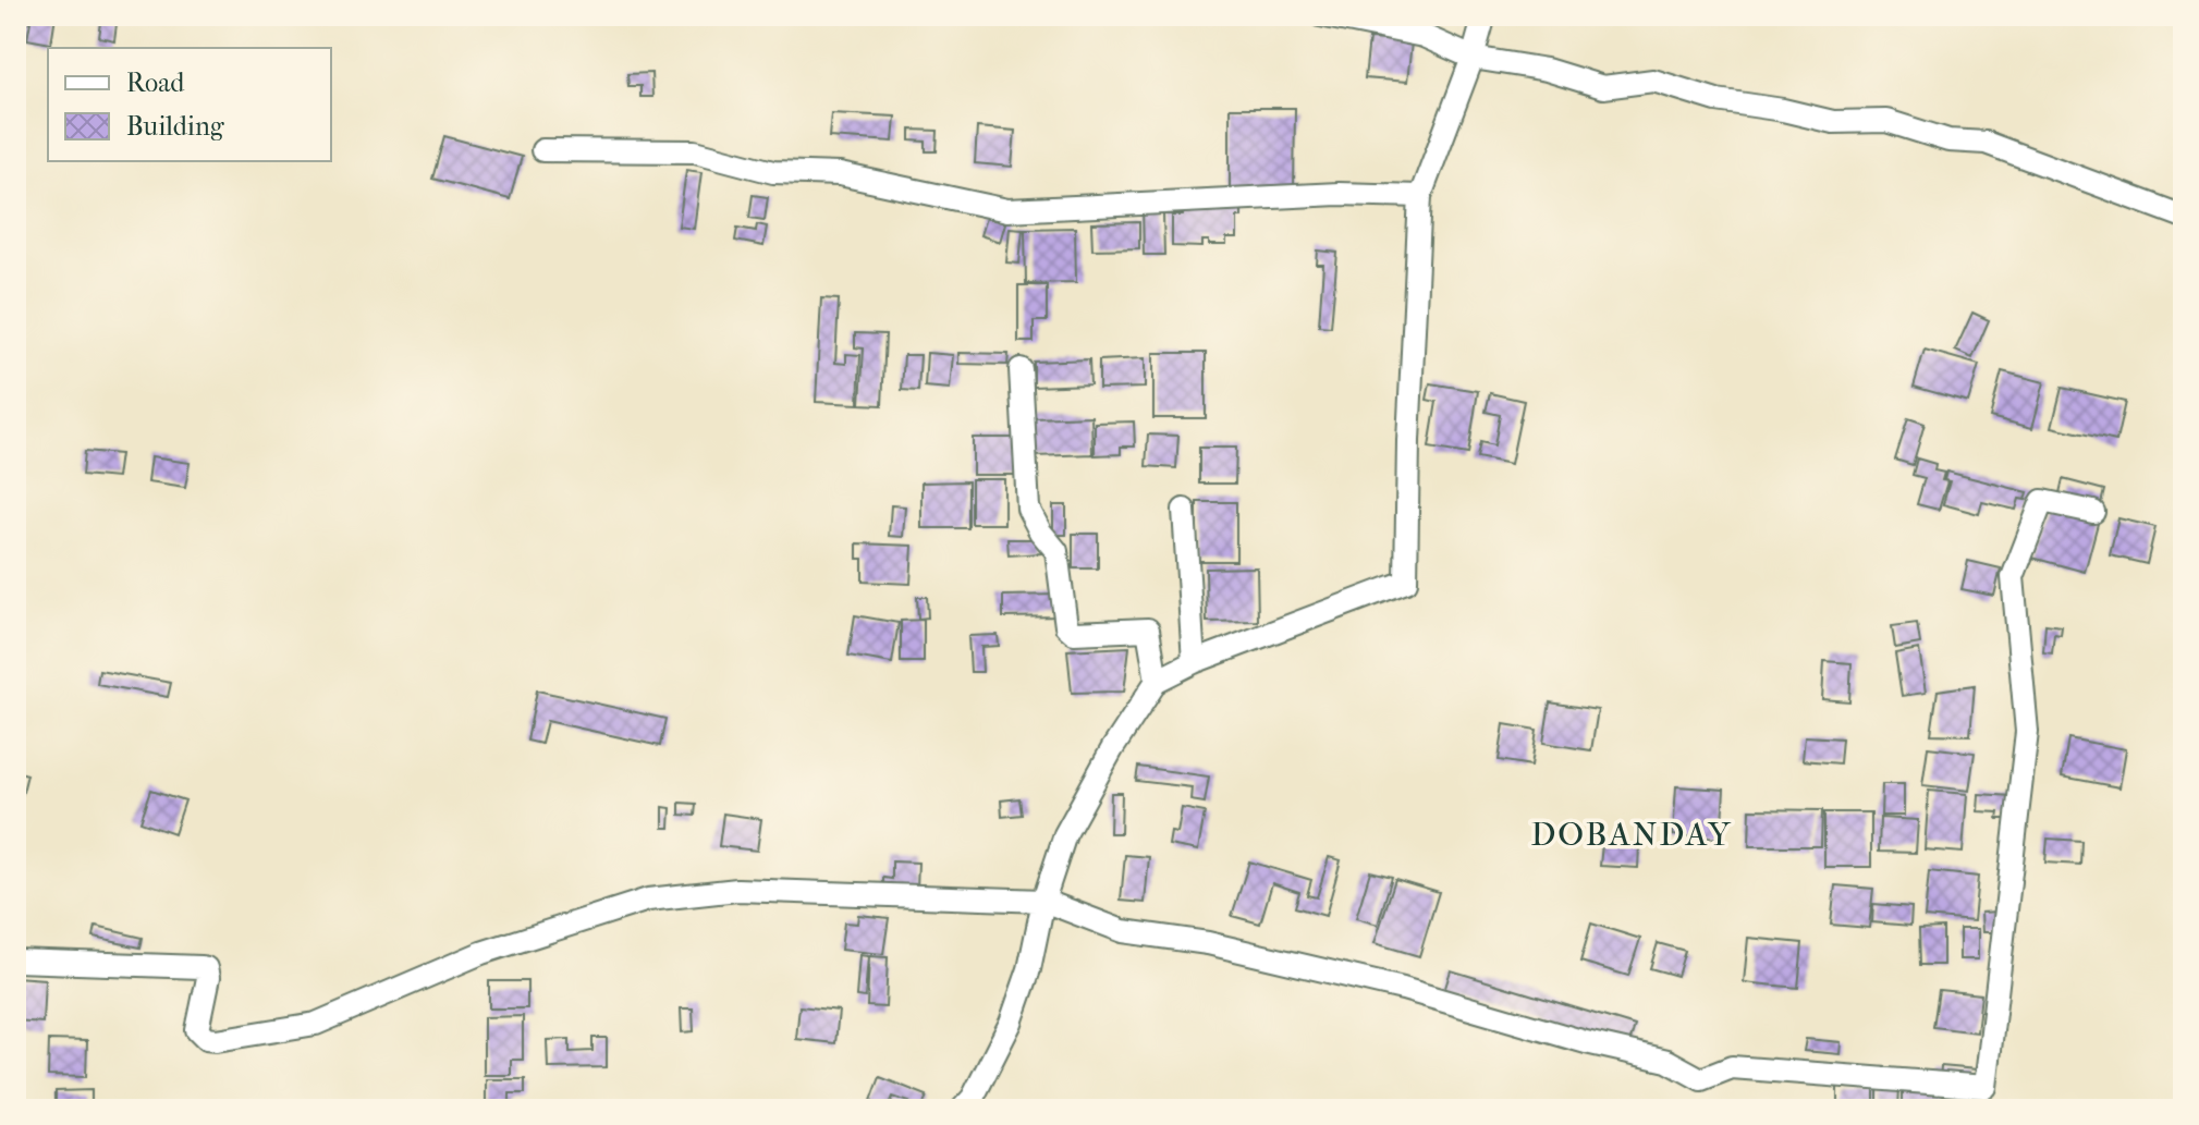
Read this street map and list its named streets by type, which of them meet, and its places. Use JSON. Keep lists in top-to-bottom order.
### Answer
{
  "districts": ["DOBANDAY"],
  "legend": ["Road", "Building"]
}
